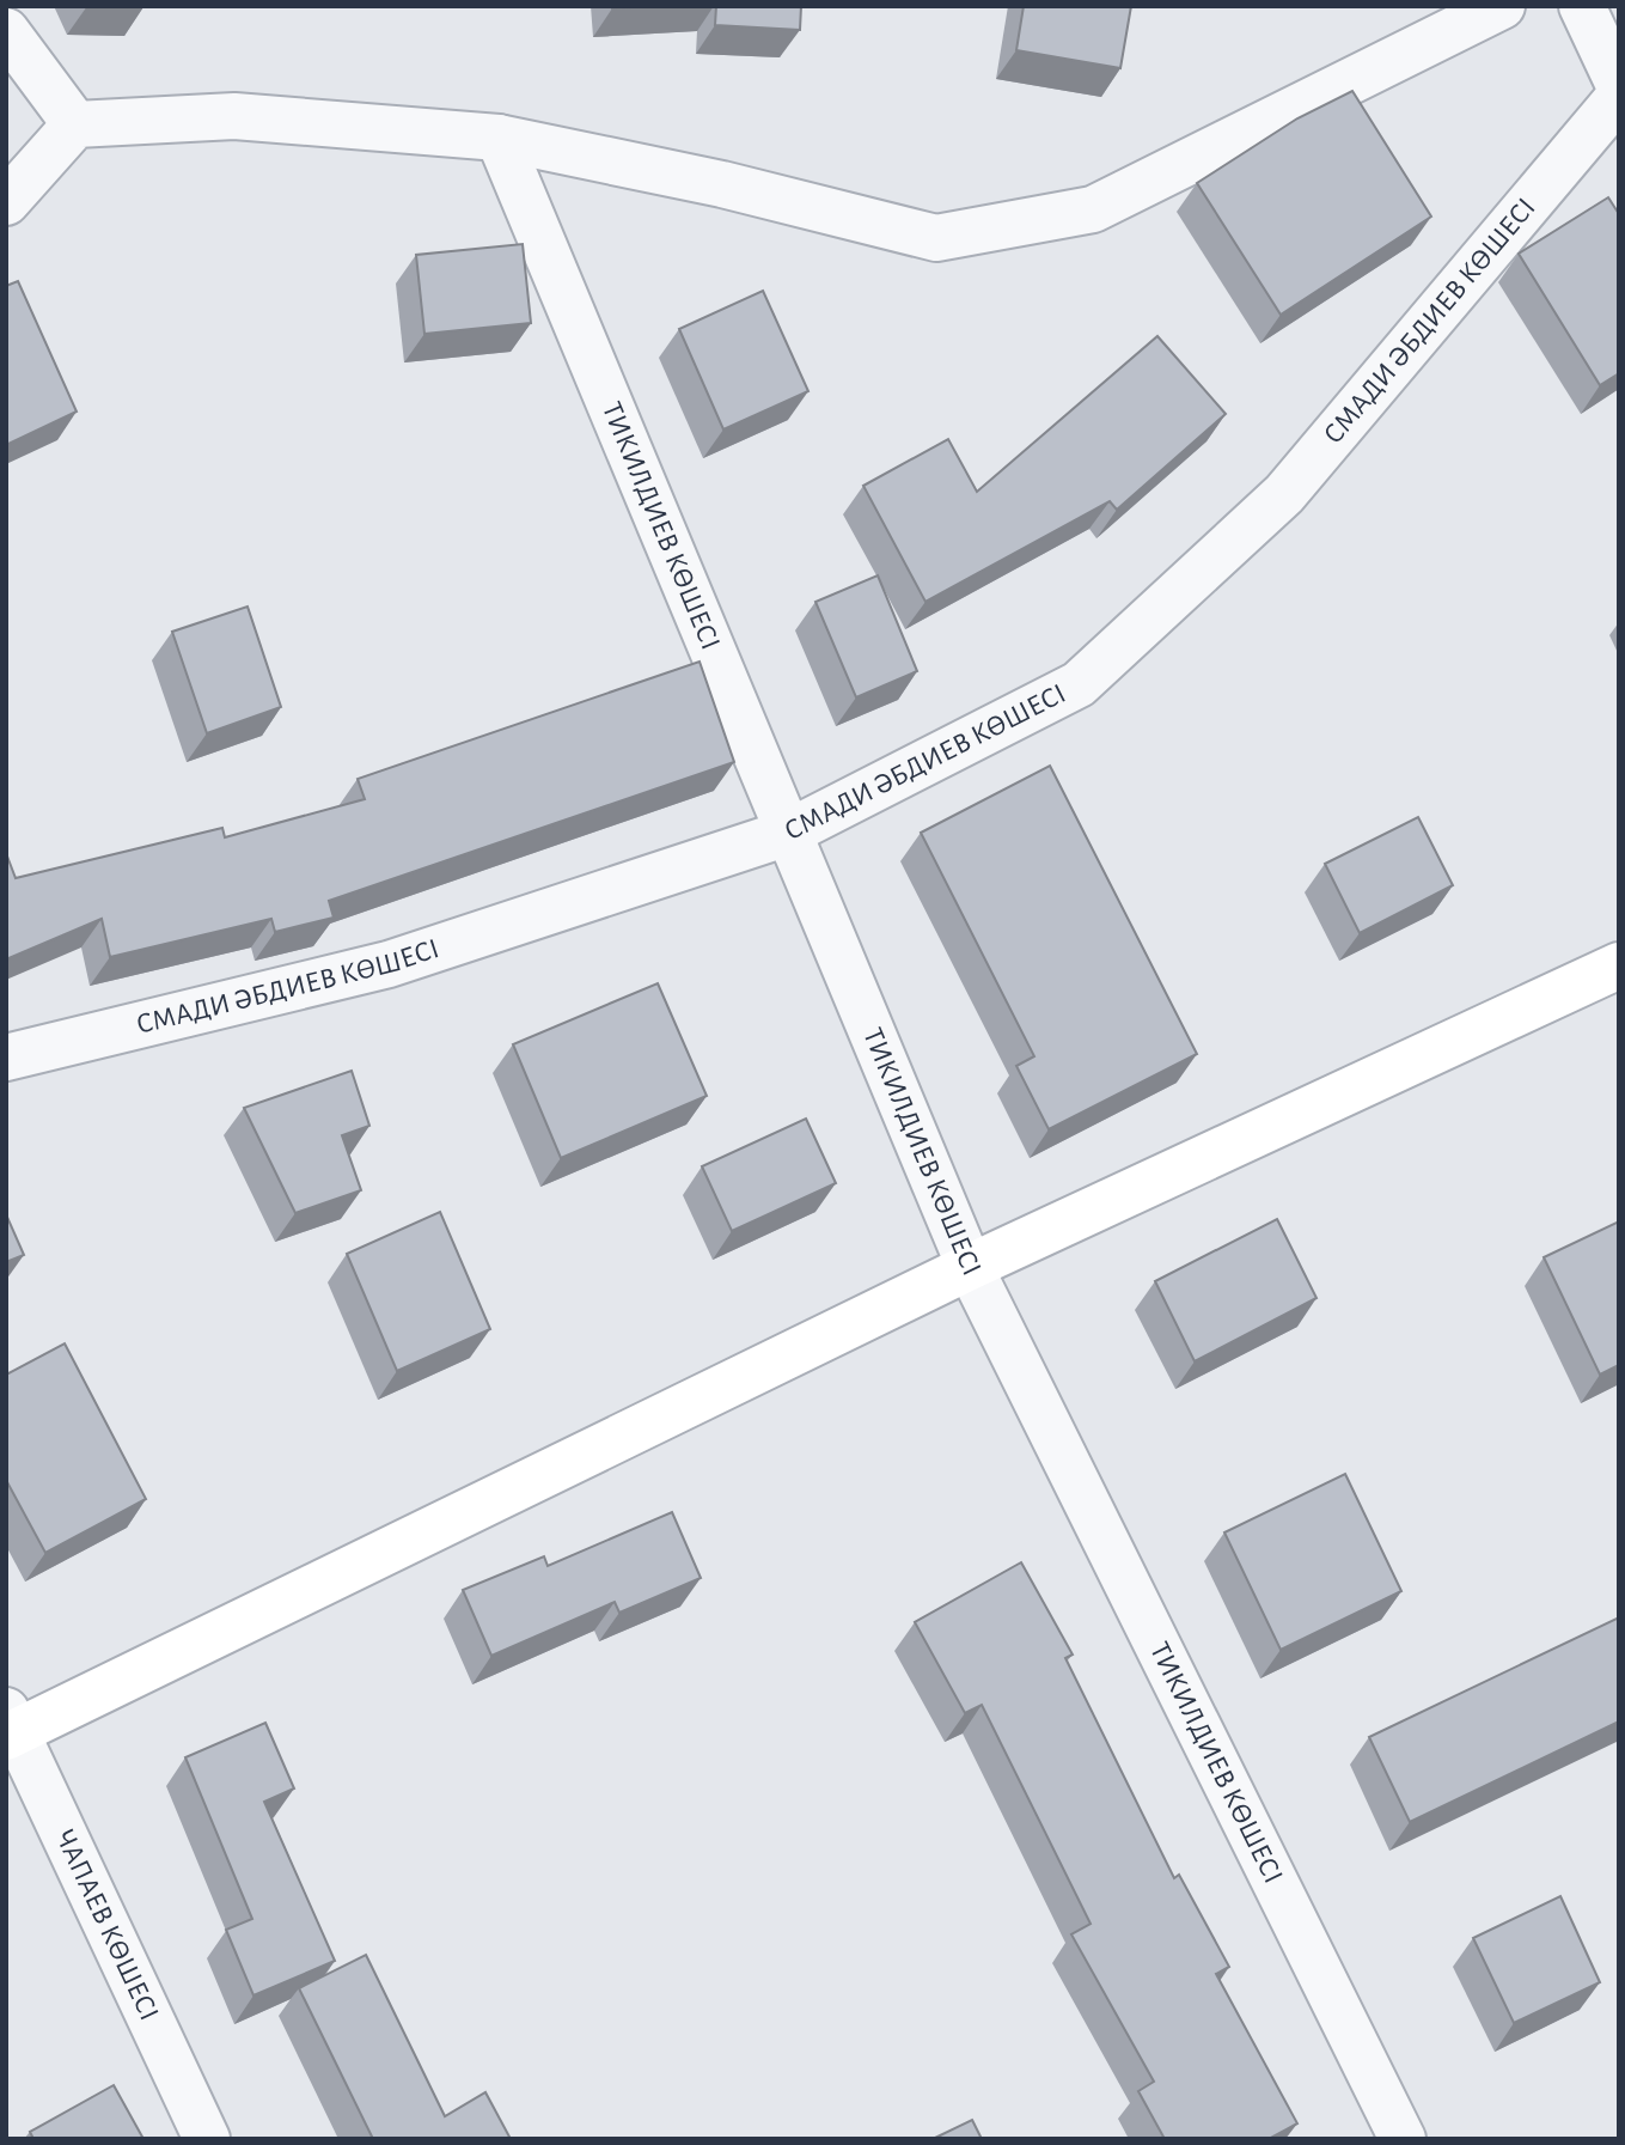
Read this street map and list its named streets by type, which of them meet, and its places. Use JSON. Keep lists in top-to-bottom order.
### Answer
{
  "streets": {
    "street": ["СМАДИ ӘБДИЕВ КӨШЕСІ", "ТИКИЛДИЕВ КӨШЕСІ", "ЧАПАЕВ КӨШЕСІ"]
  },
  "crossings": [
    ["СМАДИ ӘБДИЕВ КӨШЕСІ", "ТИКИЛДИЕВ КӨШЕСІ"]
  ]
}
